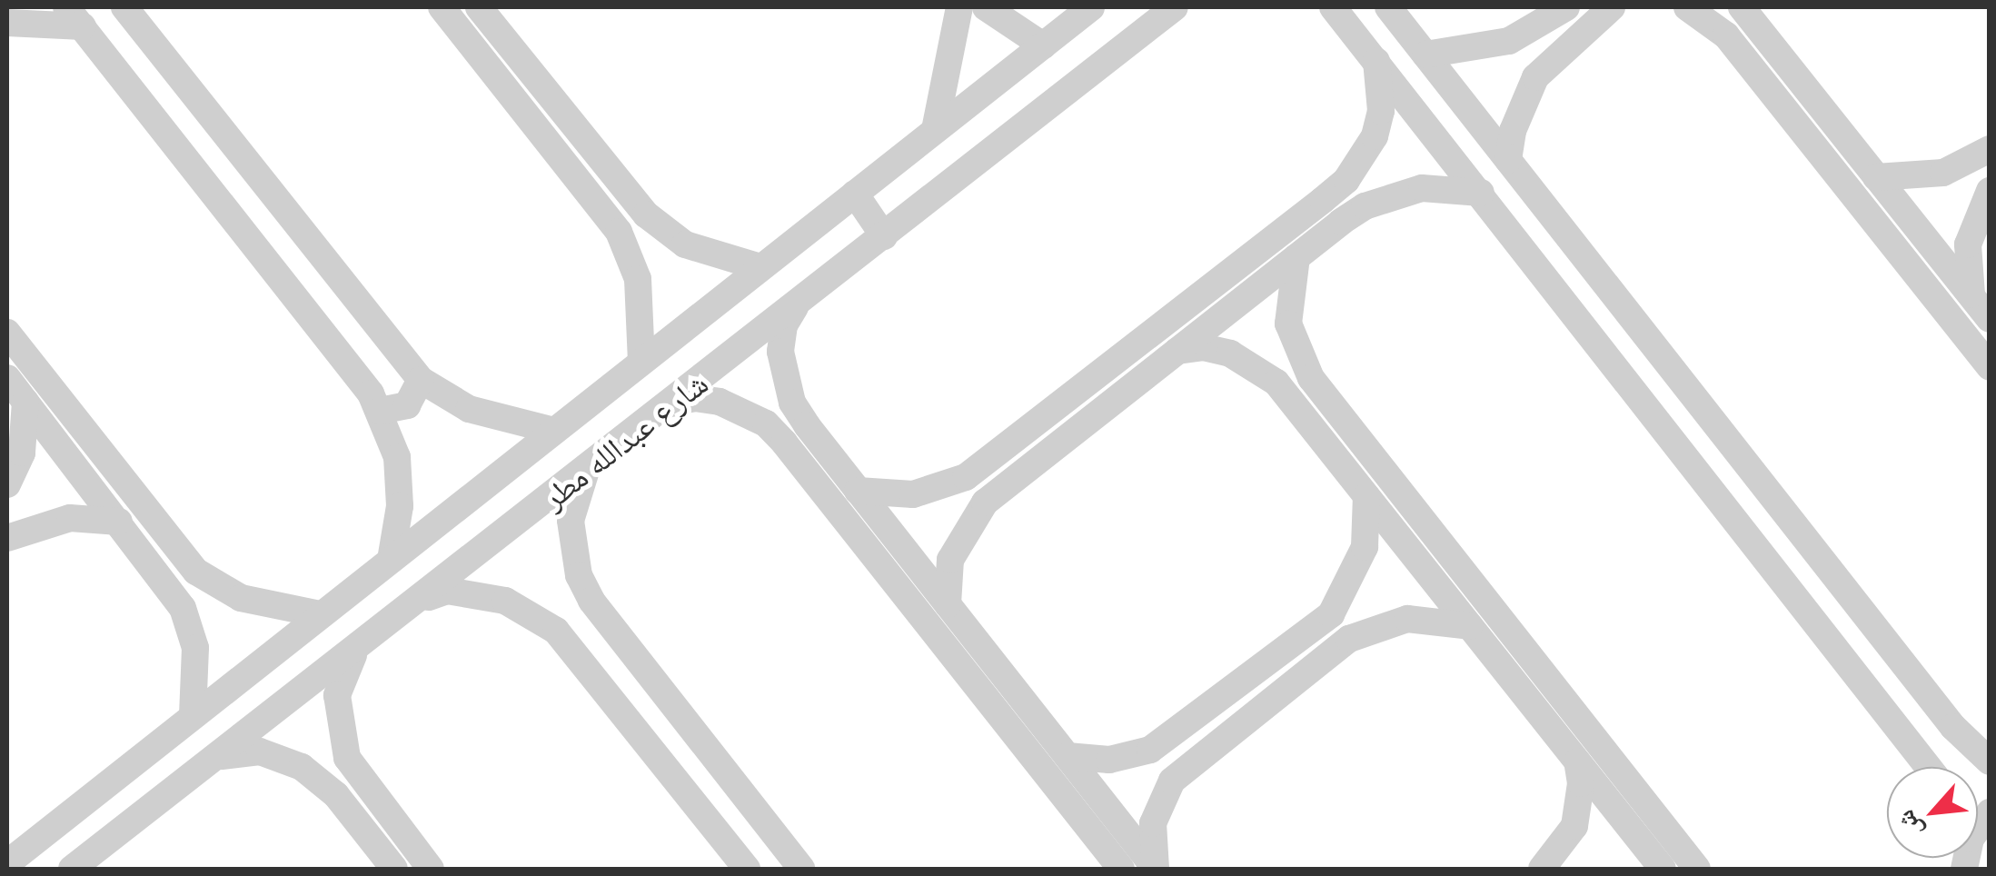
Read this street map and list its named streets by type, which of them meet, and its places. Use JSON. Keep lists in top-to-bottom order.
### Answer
{
  "streets": {
    "street": ["شارع عبدالله مطر"]
  },
  "north": "bottom left"
}
